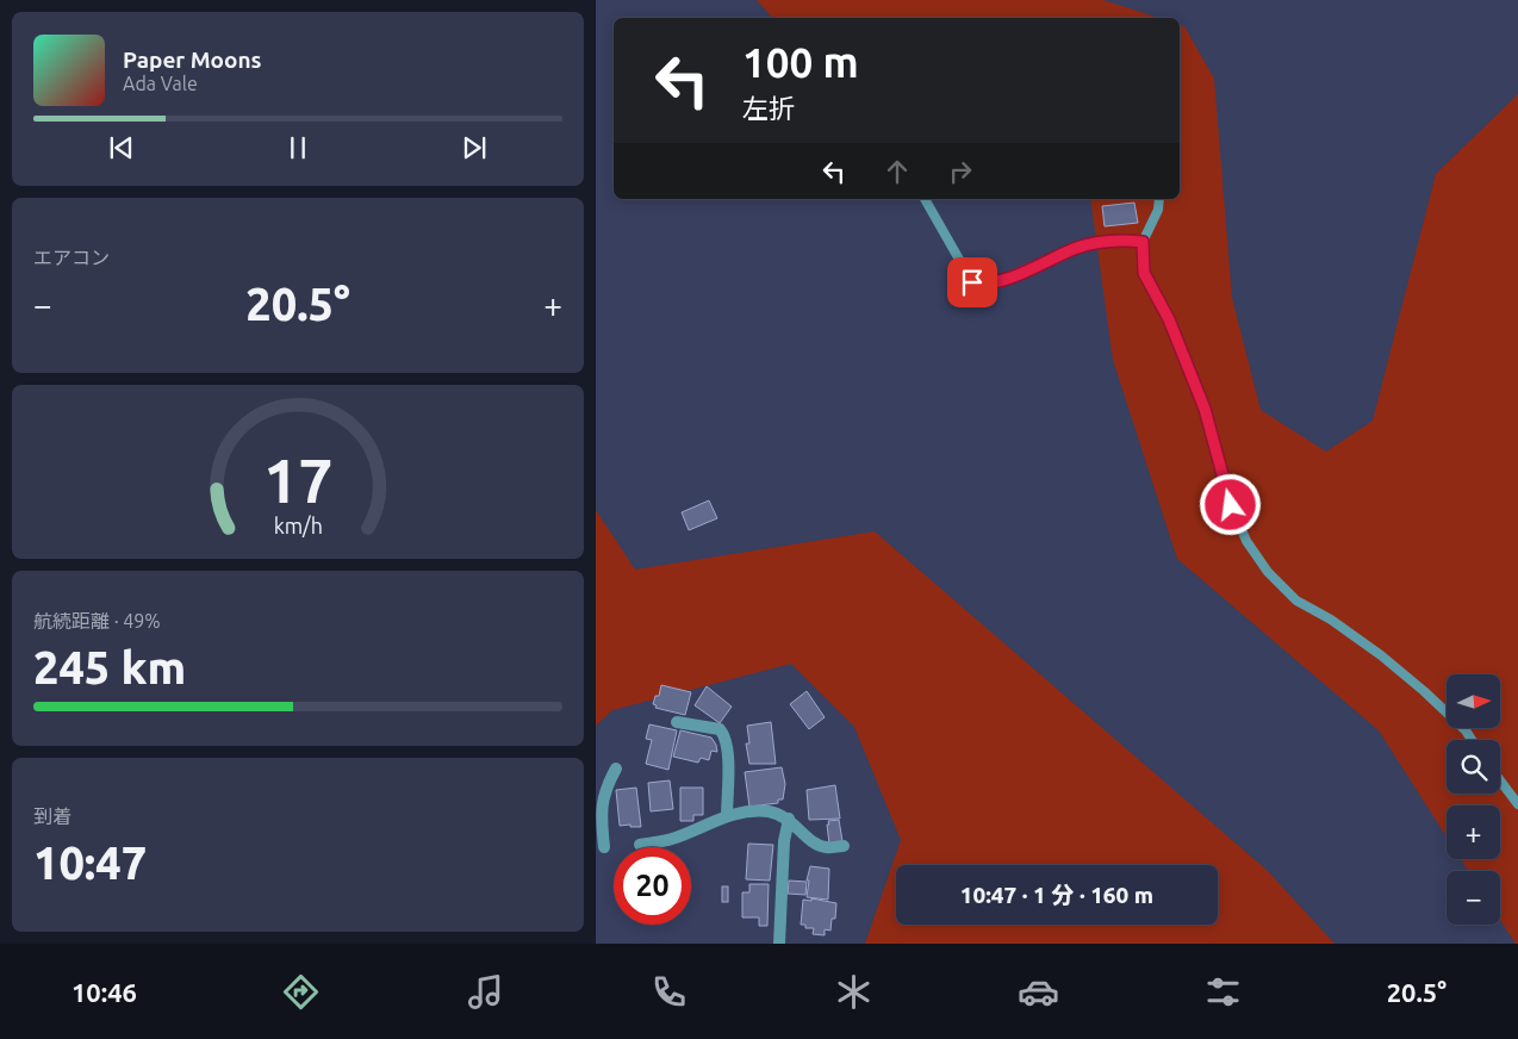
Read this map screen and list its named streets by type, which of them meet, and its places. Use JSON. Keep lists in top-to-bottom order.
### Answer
{
  "north": "right",
  "page": {
    "turn": ["100 m", "左折"],
    "song": ["Paper Moons", "Ada Vale"],
    "tile": [
      "エアコン",
      ["航続距離 · 49%", "245 km"],
      ["到着", "10:47"]
    ],
    "heat": ["−", "20.5°", "+"],
    "map_buttons": ["+", "−"],
    "limit": "20",
    "trip": "10:47 · 1 分 · 160 m",
    "tabs": ["10:46", "20.5°"],
    "gauge": ["17", "km/h"]
  }
}
